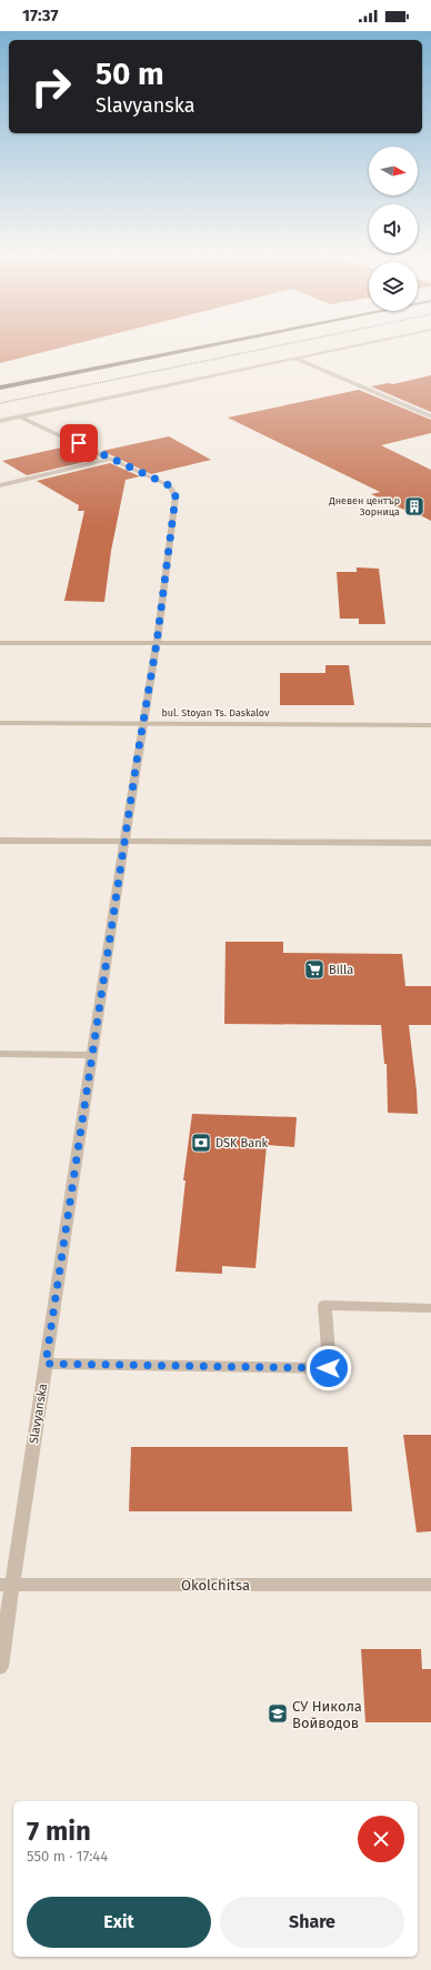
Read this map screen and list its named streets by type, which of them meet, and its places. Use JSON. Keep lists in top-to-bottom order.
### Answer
{
  "streets": {
    "street": ["bul. Stoyan Ts. Daskalov", "Slavyanska", "Okolchitsa"]
  },
  "crossings": [
    ["bul. Stoyan Ts. Daskalov", "Slavyanska"],
    ["Slavyanska", "Okolchitsa"]
  ],
  "places": {
    "building": ["Дневен център Зорница"],
    "supermarket": ["Billa"],
    "bank": ["DSK Bank"],
    "school or university": ["СУ Никола Войводов"]
  },
  "north": "right",
  "page": {
    "status": "17:37",
    "turn": ["50 m", "Slavyanska"],
    "heading": ["7 min", "550 m · 17:44"],
    "buttons": ["Exit", "Share"]
  }
}
